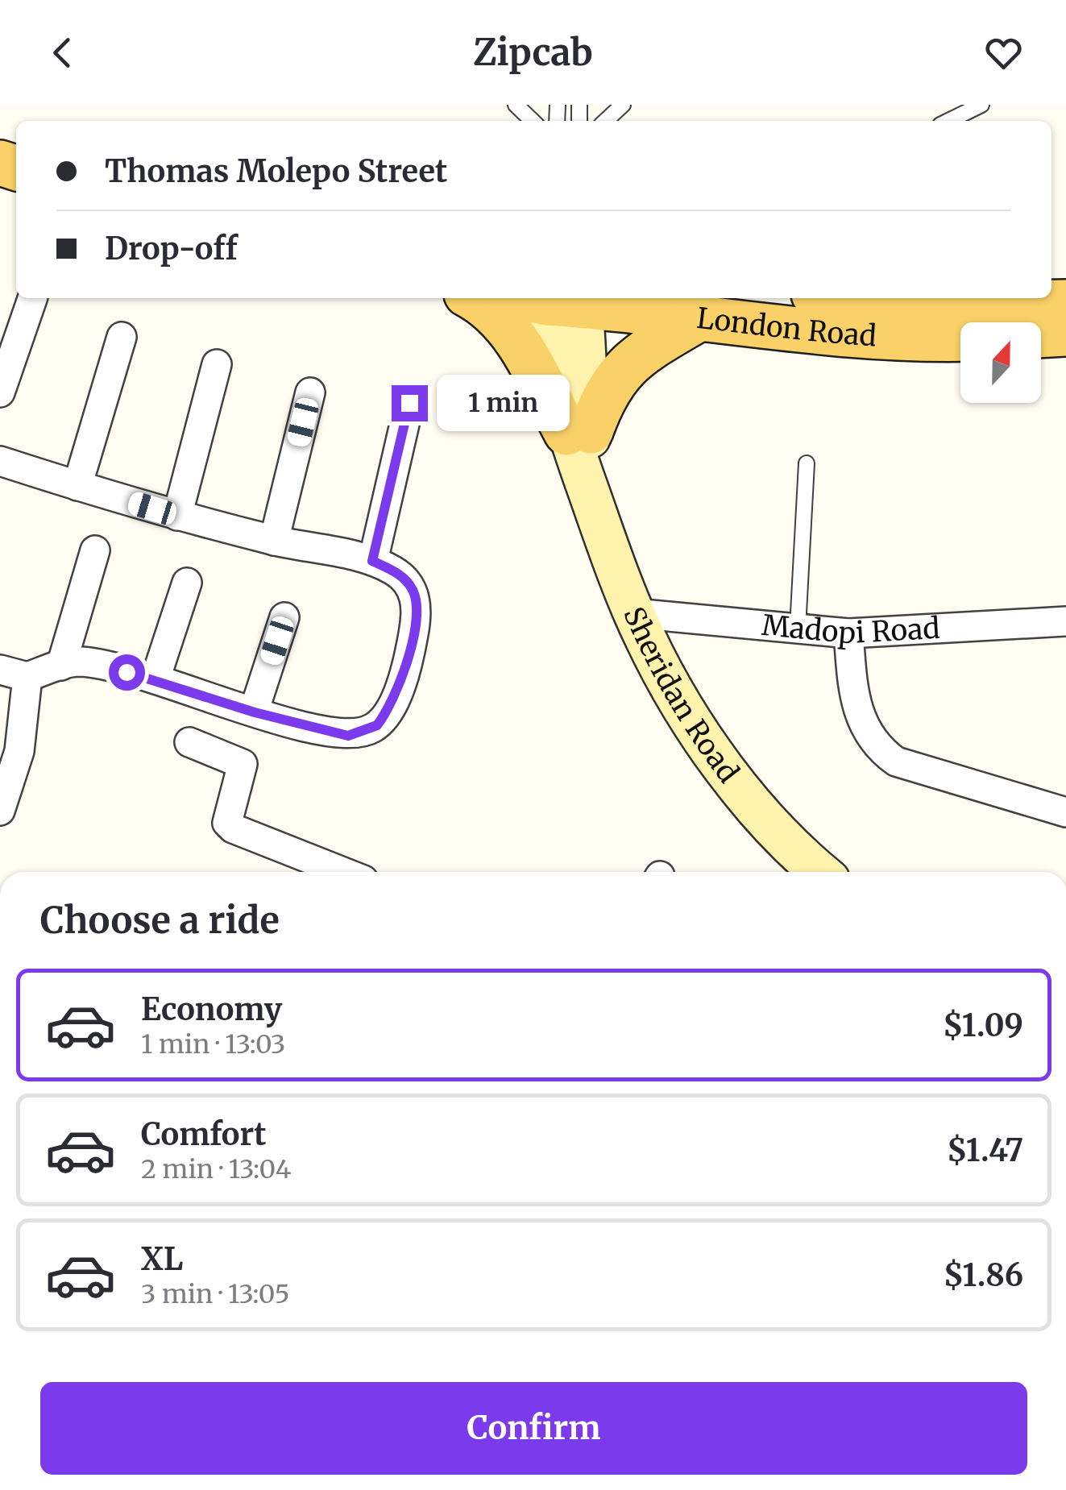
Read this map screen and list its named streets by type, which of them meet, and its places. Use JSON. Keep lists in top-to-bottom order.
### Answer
{
  "streets": {
    "main road": ["London Road"],
    "street": ["Madopi Road", "Sheridan Road"]
  },
  "crossings": [
    ["London Road", "Sheridan Road"],
    ["Madopi Road", "Sheridan Road"]
  ],
  "north": "top",
  "page": {
    "header": "Zipcab",
    "banner": ["Thomas Molepo Street", "Drop-off"],
    "bubble": "1 min",
    "heading": "Choose a ride",
    "list": [
      {
        "name": "Economy",
        "note": "1 min · 13:03",
        "value": "$1.09"
      },
      {
        "name": "Comfort",
        "note": "2 min · 13:04",
        "value": "$1.47"
      },
      {
        "name": "XL",
        "note": "3 min · 13:05",
        "value": "$1.86"
      }
    ],
    "buttons": "Confirm"
  }
}
